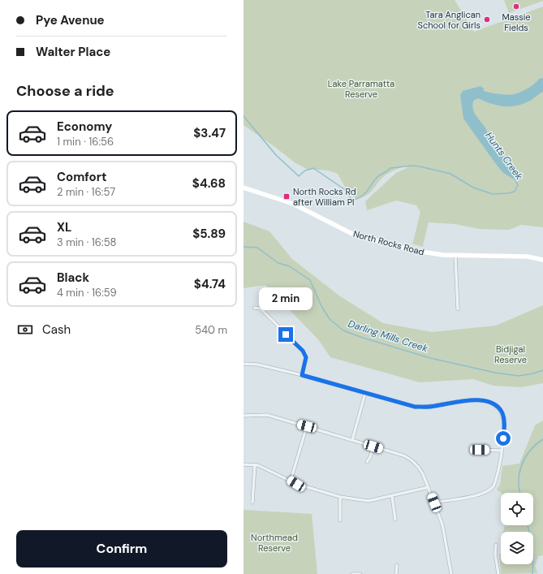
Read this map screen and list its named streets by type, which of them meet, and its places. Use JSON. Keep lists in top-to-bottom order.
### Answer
{
  "streets": {
    "main road": ["North Rocks Road"]
  },
  "water": ["Hunts Creek", "Darling Mills Creek"],
  "parks": ["Lake Parramatta Reserve", "Bidjigal Reserve", "Northmead Reserve"],
  "places": {
    "other": ["Massie Fields", "Tara Anglican School for Girls"],
    "transit": ["North Rocks Rd after William Pl"]
  },
  "page": {
    "banner": ["Pye Avenue", "Walter Place"],
    "heading": "Choose a ride",
    "list": [
      {
        "name": "Economy",
        "note": "1 min · 16:56",
        "value": "$3.47"
      },
      {
        "name": "Comfort",
        "note": "2 min · 16:57",
        "value": "$4.68"
      },
      {
        "name": "XL",
        "note": "3 min · 16:58",
        "value": "$5.89"
      },
      {
        "name": "Black",
        "note": "4 min · 16:59",
        "value": "$4.74"
      }
    ],
    "bubble": "2 min",
    "pay": ["Cash", "540 m"],
    "buttons": "Confirm"
  }
}
